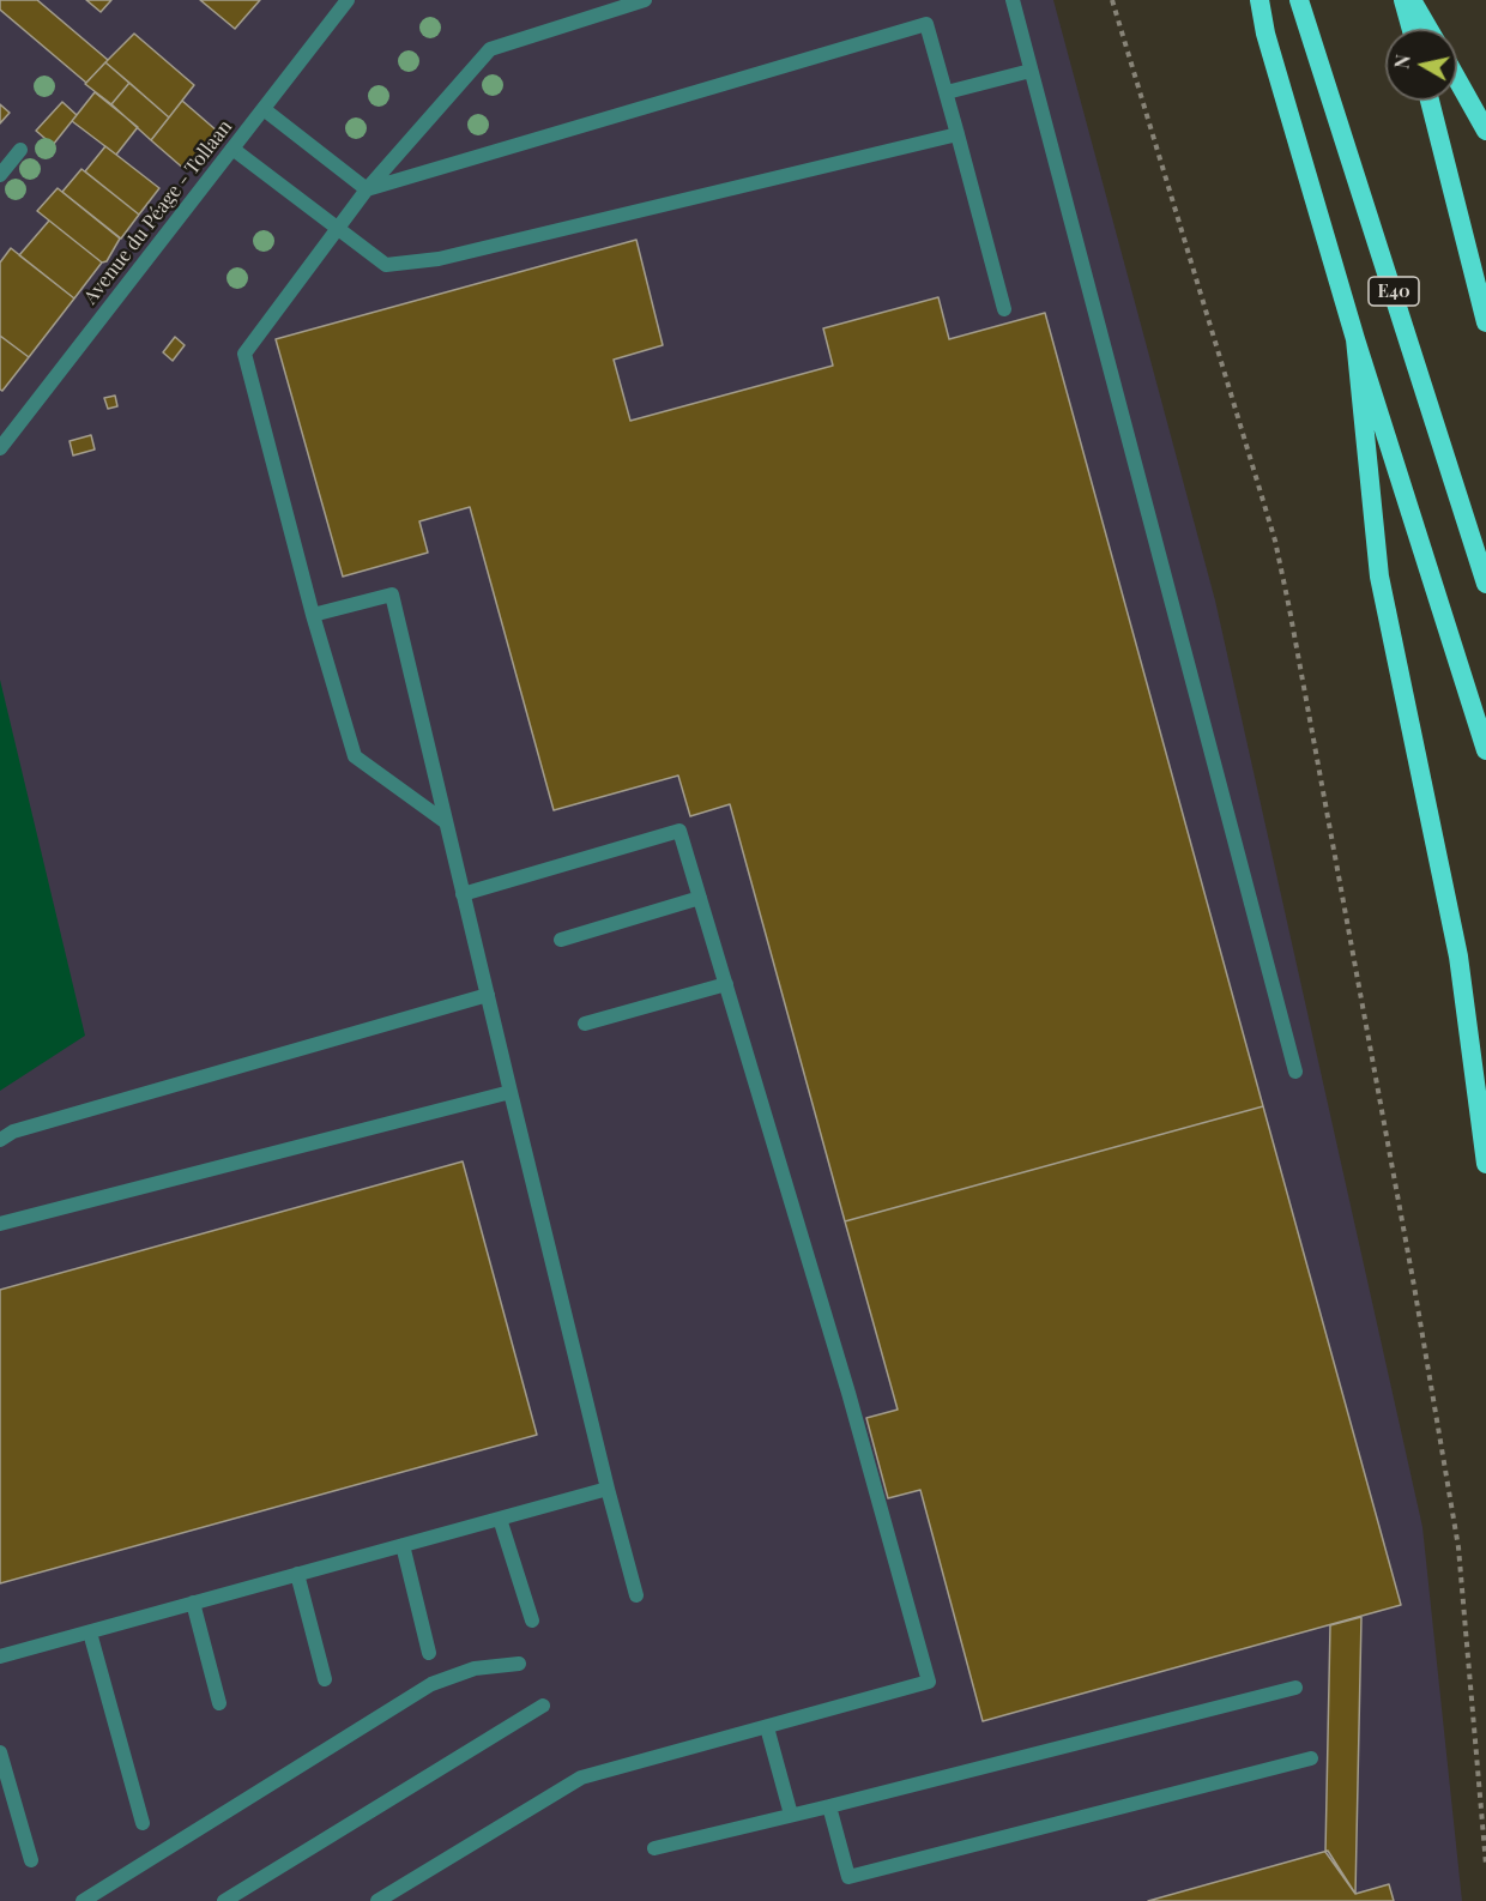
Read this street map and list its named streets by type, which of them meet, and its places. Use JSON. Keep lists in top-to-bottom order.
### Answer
{
  "streets": {
    "highway": ["E40"],
    "street": ["Avenue du Péage - Tollaan"]
  },
  "north": "left"
}
